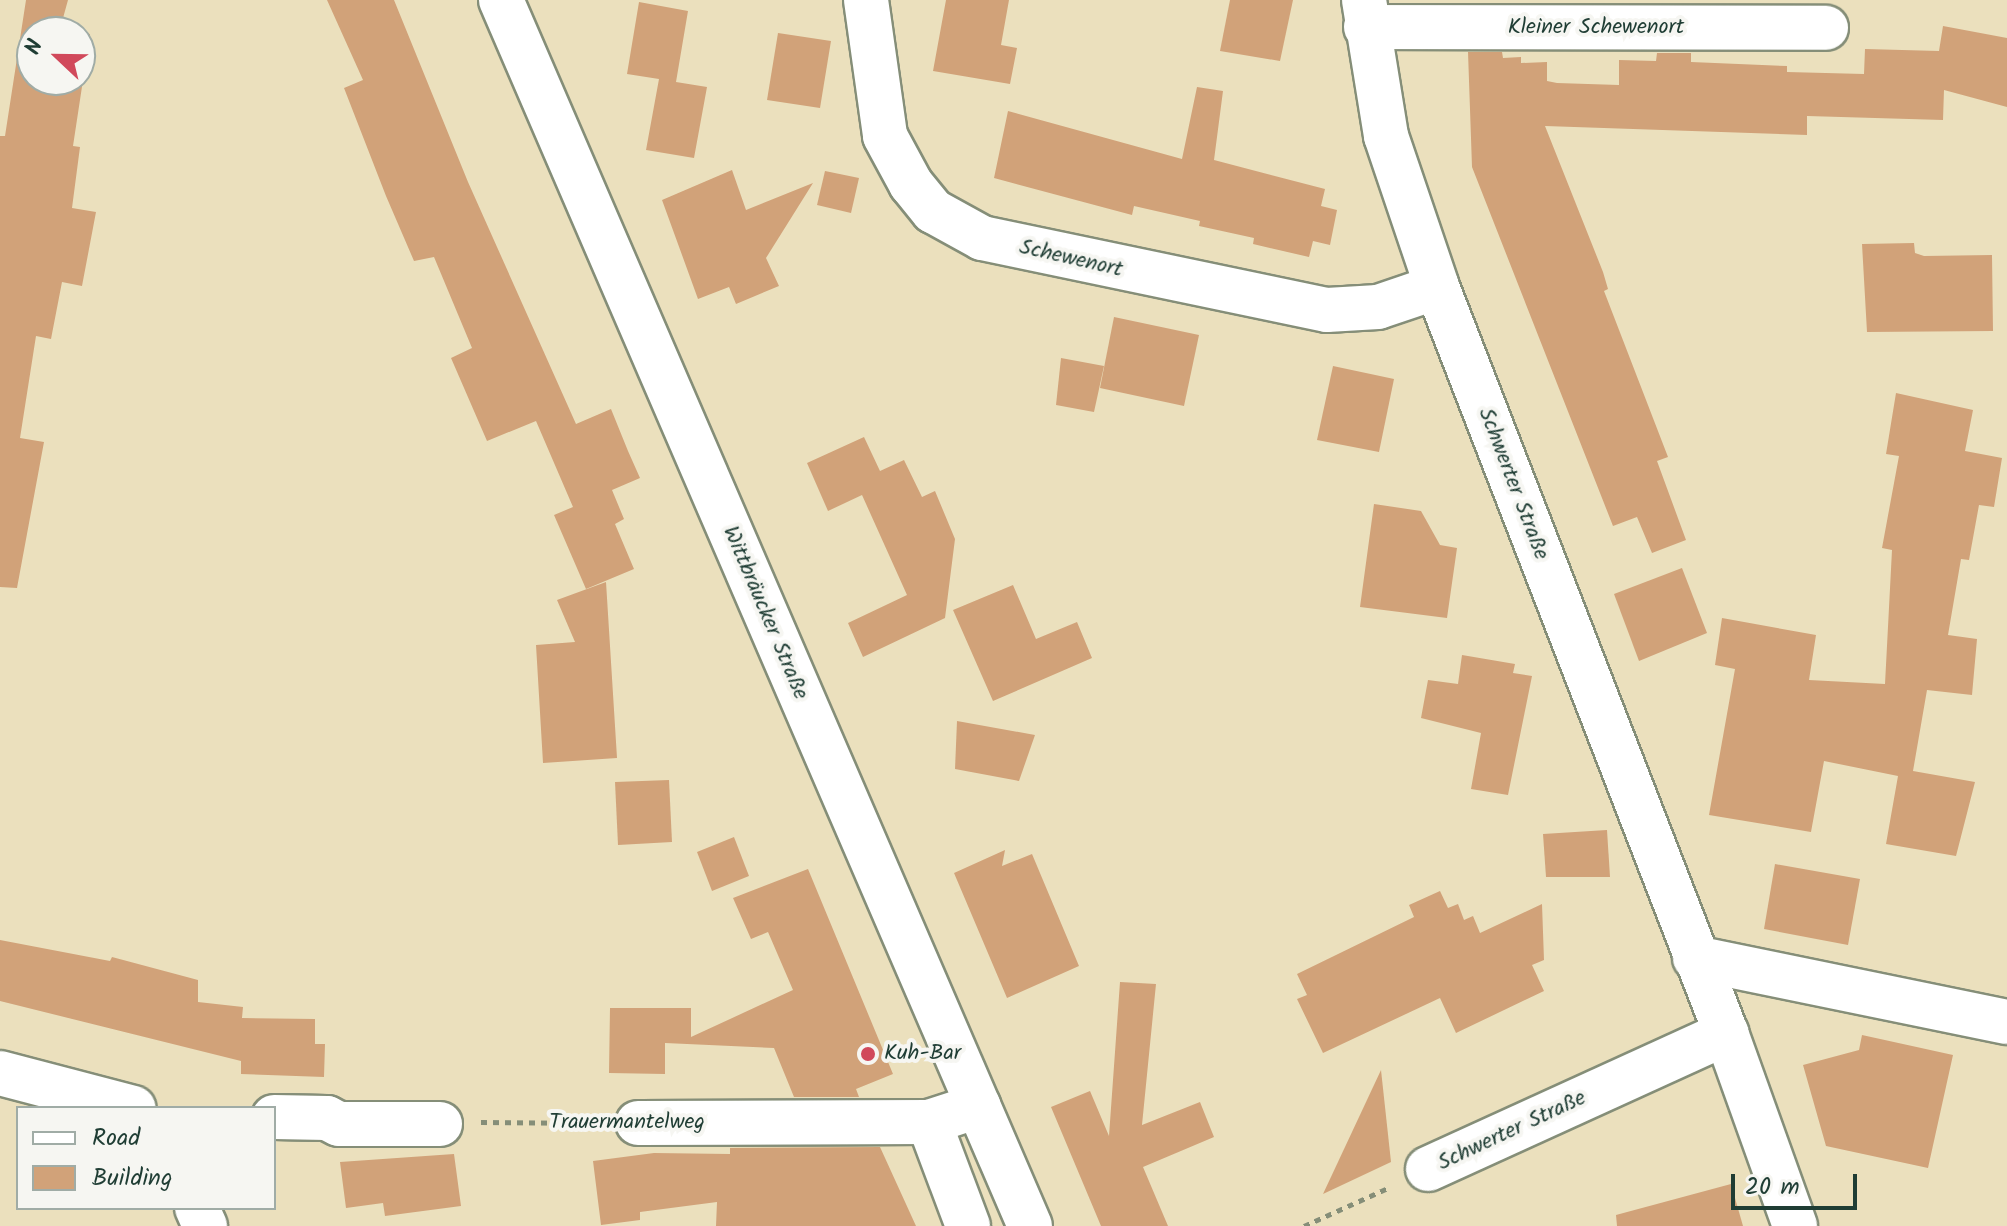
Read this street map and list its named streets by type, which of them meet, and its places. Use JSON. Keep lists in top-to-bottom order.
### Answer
{
  "streets": {
    "street": [
      "Kleiner Schewenort",
      "Schewenort",
      "Schwerter Straße",
      "Wittbräucker Straße",
      "Trauermantelweg"
    ]
  },
  "crossings": [
    ["Kleiner Schewenort", "Schwerter Straße"],
    ["Schewenort", "Schwerter Straße"],
    ["Wittbräucker Straße", "Trauermantelweg"]
  ],
  "places": ["Kuh-Bar"],
  "legend": ["Road", "Building"],
  "scale_bar": "20 m",
  "north": "left"
}
